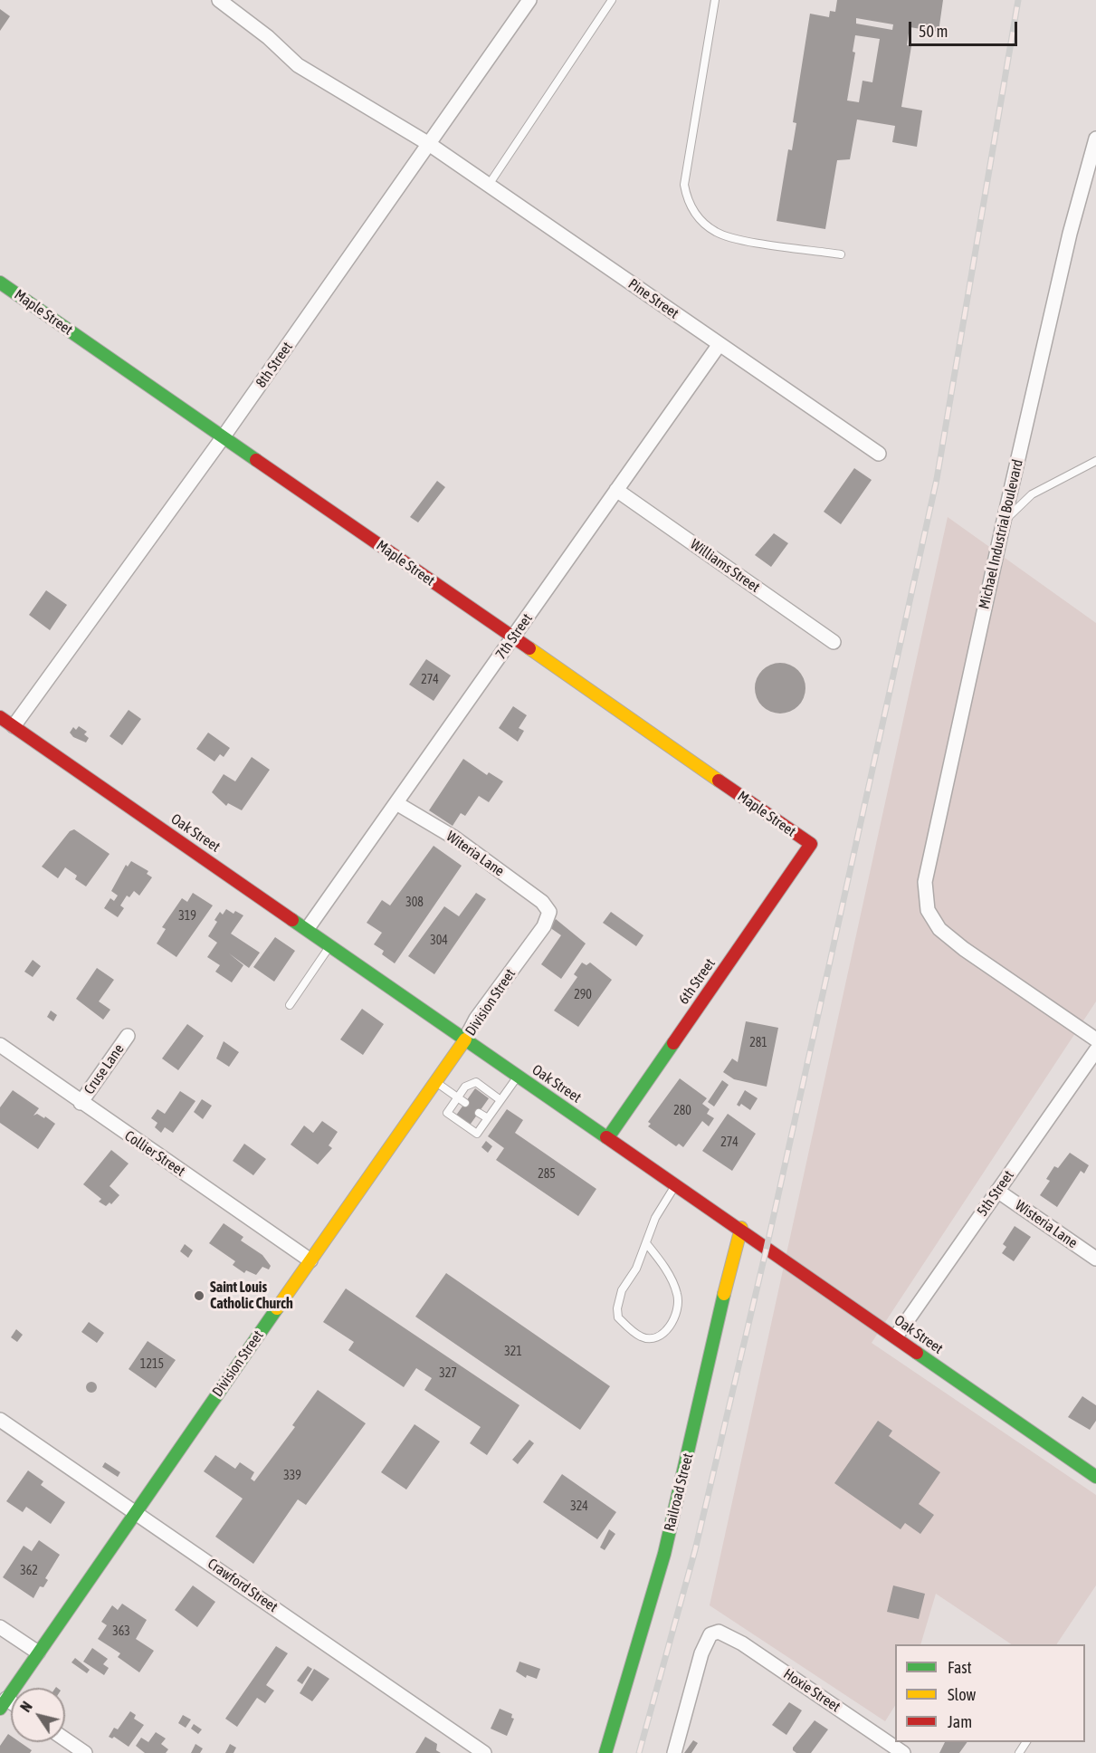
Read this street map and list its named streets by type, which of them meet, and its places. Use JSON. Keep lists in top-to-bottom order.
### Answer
{
  "streets": {
    "main road": [
      "Maple Street",
      "Oak Street",
      "6th Street",
      "Division Street",
      "Railroad Street"
    ],
    "street": [
      "Pine Street",
      "8th Street",
      "Michael Industrial Boulevard",
      "Williams Street",
      "7th Street",
      "Witeria Lane",
      "Cruse Lane",
      "Collier Street",
      "5th Street",
      "Wisteria Lane",
      "Crawford Street",
      "Hoxie Street"
    ]
  },
  "crossings": [
    ["Pine Street", "8th Street"],
    ["Pine Street", "7th Street"],
    ["Maple Street", "8th Street"],
    ["Maple Street", "7th Street"],
    ["Maple Street", "6th Street"],
    ["8th Street", "Oak Street"],
    ["Williams Street", "7th Street"],
    ["7th Street", "Oak Street"],
    ["7th Street", "Witeria Lane"],
    ["Oak Street", "6th Street"],
    ["Oak Street", "Division Street"],
    ["Oak Street", "5th Street"],
    ["Oak Street", "Railroad Street"],
    ["Witeria Lane", "Division Street"],
    ["Division Street", "Collier Street"],
    ["Division Street", "Crawford Street"],
    ["Cruse Lane", "Collier Street"],
    ["5th Street", "Wisteria Lane"]
  ],
  "places": ["Saint Louis Catholic Church"],
  "house_numbers": [
    "274",
    "308",
    "319",
    "304",
    "290",
    "281",
    "280",
    "274",
    "285",
    "321",
    "1215",
    "327",
    "339",
    "324",
    "362",
    "363"
  ],
  "legend": ["Fast", "Slow", "Jam"],
  "scale_bar": "50 m",
  "north": "top left"
}
